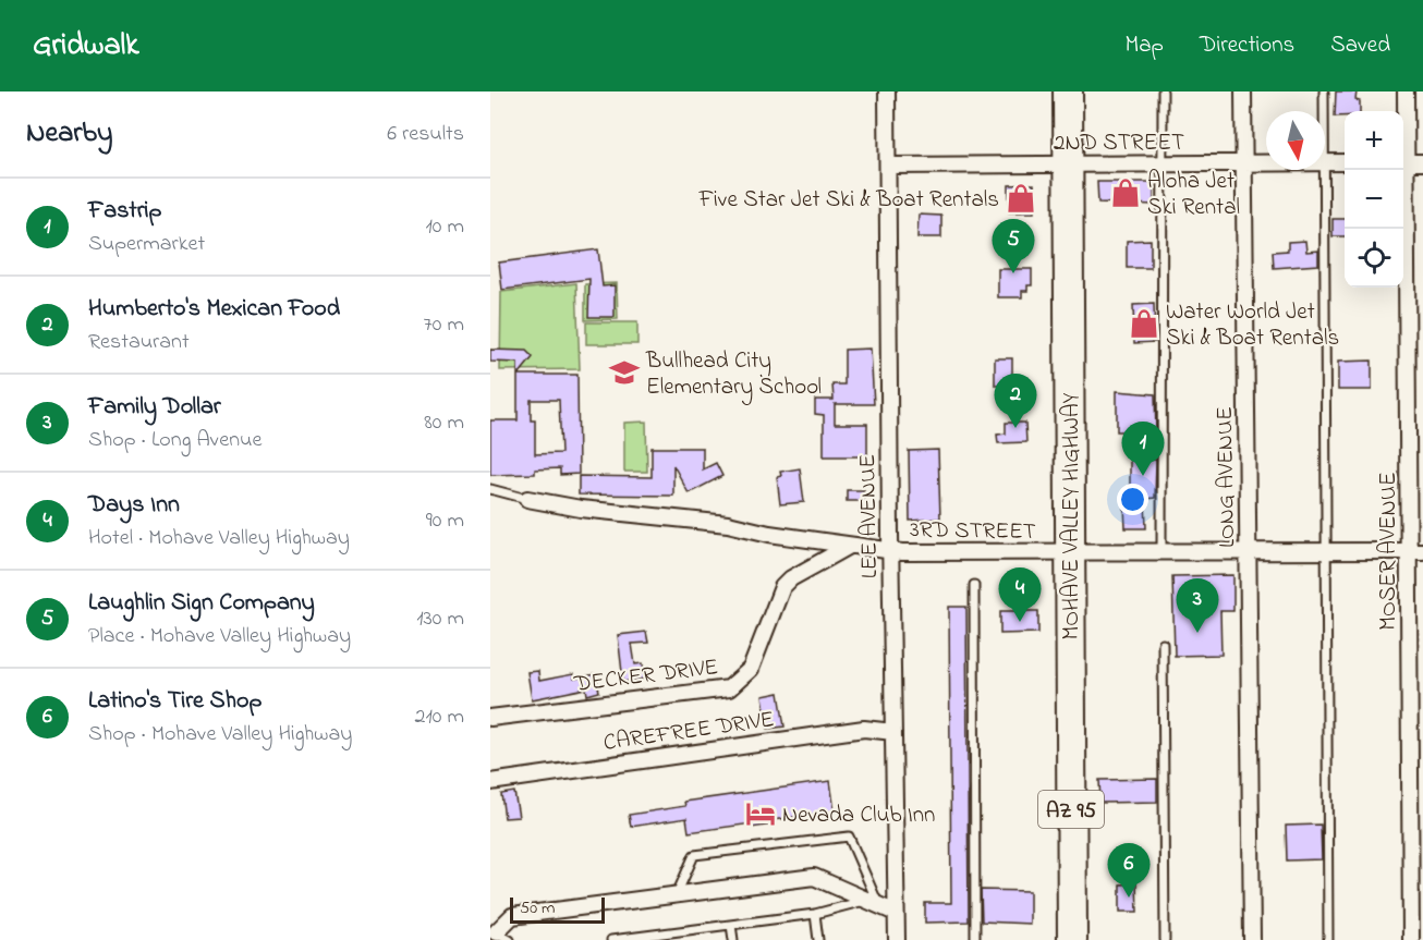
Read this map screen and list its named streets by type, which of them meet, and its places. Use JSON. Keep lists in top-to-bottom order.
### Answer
{
  "streets": {
    "highway": ["MOHAVE VALLEY HIGHWAY", "AZ 95"],
    "street": [
      "2ND STREET",
      "LONG AVENUE",
      "LEE AVENUE",
      "3RD STREET",
      "MOSER AVENUE",
      "DECKER DRIVE",
      "CAREFREE DRIVE"
    ]
  },
  "crossings": [
    ["2ND STREET", "LONG AVENUE"],
    ["2ND STREET", "LEE AVENUE"],
    ["2ND STREET", "MOHAVE VALLEY HIGHWAY"],
    ["LONG AVENUE", "3RD STREET"],
    ["LEE AVENUE", "3RD STREET"],
    ["LEE AVENUE", "CAREFREE DRIVE"],
    ["MOHAVE VALLEY HIGHWAY", "3RD STREET"],
    ["3RD STREET", "MOSER AVENUE"],
    ["3RD STREET", "DECKER DRIVE"]
  ],
  "places": {
    "shop": ["Aloha Jet Ski Rental", "Five Star Jet Ski & Boat Rentals", "Water World Jet Ski & Boat Rentals"],
    "school or university": ["Bullhead City Elementary School"],
    "hotel": ["Nevada Club Inn"]
  },
  "scale_bar": "50 m",
  "north": "bottom",
  "page": {
    "header": "Gridwalk",
    "nav": ["Map", "Directions", "Saved"],
    "heading": ["Nearby", "6 results"],
    "map_buttons": ["+", "−"],
    "list": [
      {
        "mark": "1",
        "name": "Fastrip",
        "note": "Supermarket",
        "value": "10 m"
      },
      {
        "mark": "2",
        "name": "Humberto's Mexican Food",
        "note": "Restaurant",
        "value": "70 m"
      },
      {
        "mark": "3",
        "name": "Family Dollar",
        "note": "Shop · Long Avenue",
        "value": "80 m"
      },
      {
        "mark": "4",
        "name": "Days Inn",
        "note": "Hotel · Mohave Valley Highway",
        "value": "90 m"
      },
      {
        "mark": "5",
        "name": "Laughlin Sign Company",
        "note": "Place · Mohave Valley Highway",
        "value": "130 m"
      },
      {
        "mark": "6",
        "name": "Latino's Tire Shop",
        "note": "Shop · Mohave Valley Highway",
        "value": "210 m"
      }
    ],
    "pins": [
      "5",
      "2",
      "1",
      "4",
      "3",
      "6"
    ],
    "scale": "50 m"
  }
}
